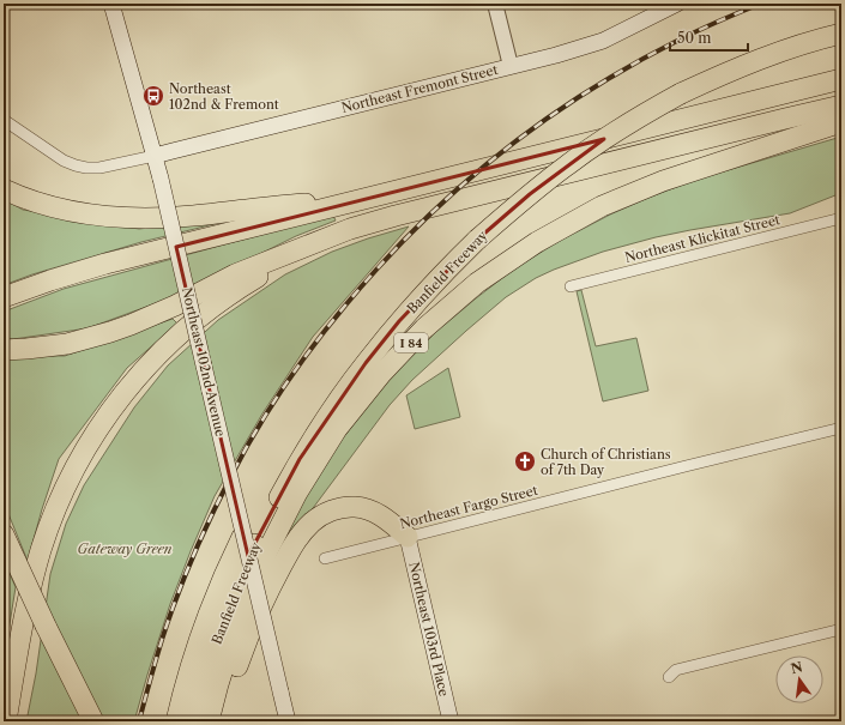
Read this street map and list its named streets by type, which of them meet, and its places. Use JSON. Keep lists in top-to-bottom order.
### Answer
{
  "streets": {
    "highway": ["Banfield Freeway", "I 84"],
    "main road": ["Northeast Fremont Street", "Northeast 102nd Avenue", "Northeast 103rd Place"],
    "street": ["Northeast Klickitat Street", "Northeast Fargo Street"]
  },
  "crossings": [
    ["Northeast Fremont Street", "Northeast 102nd Avenue"],
    ["Northeast Fargo Street", "Northeast 103rd Place"]
  ],
  "parks": ["Gateway Green"],
  "places": {
    "bus stop": ["Northeast 102nd & Fremont"],
    "church": ["Church of Christians of 7th Day"]
  },
  "scale_bar": "50 m",
  "north": "top"
}
